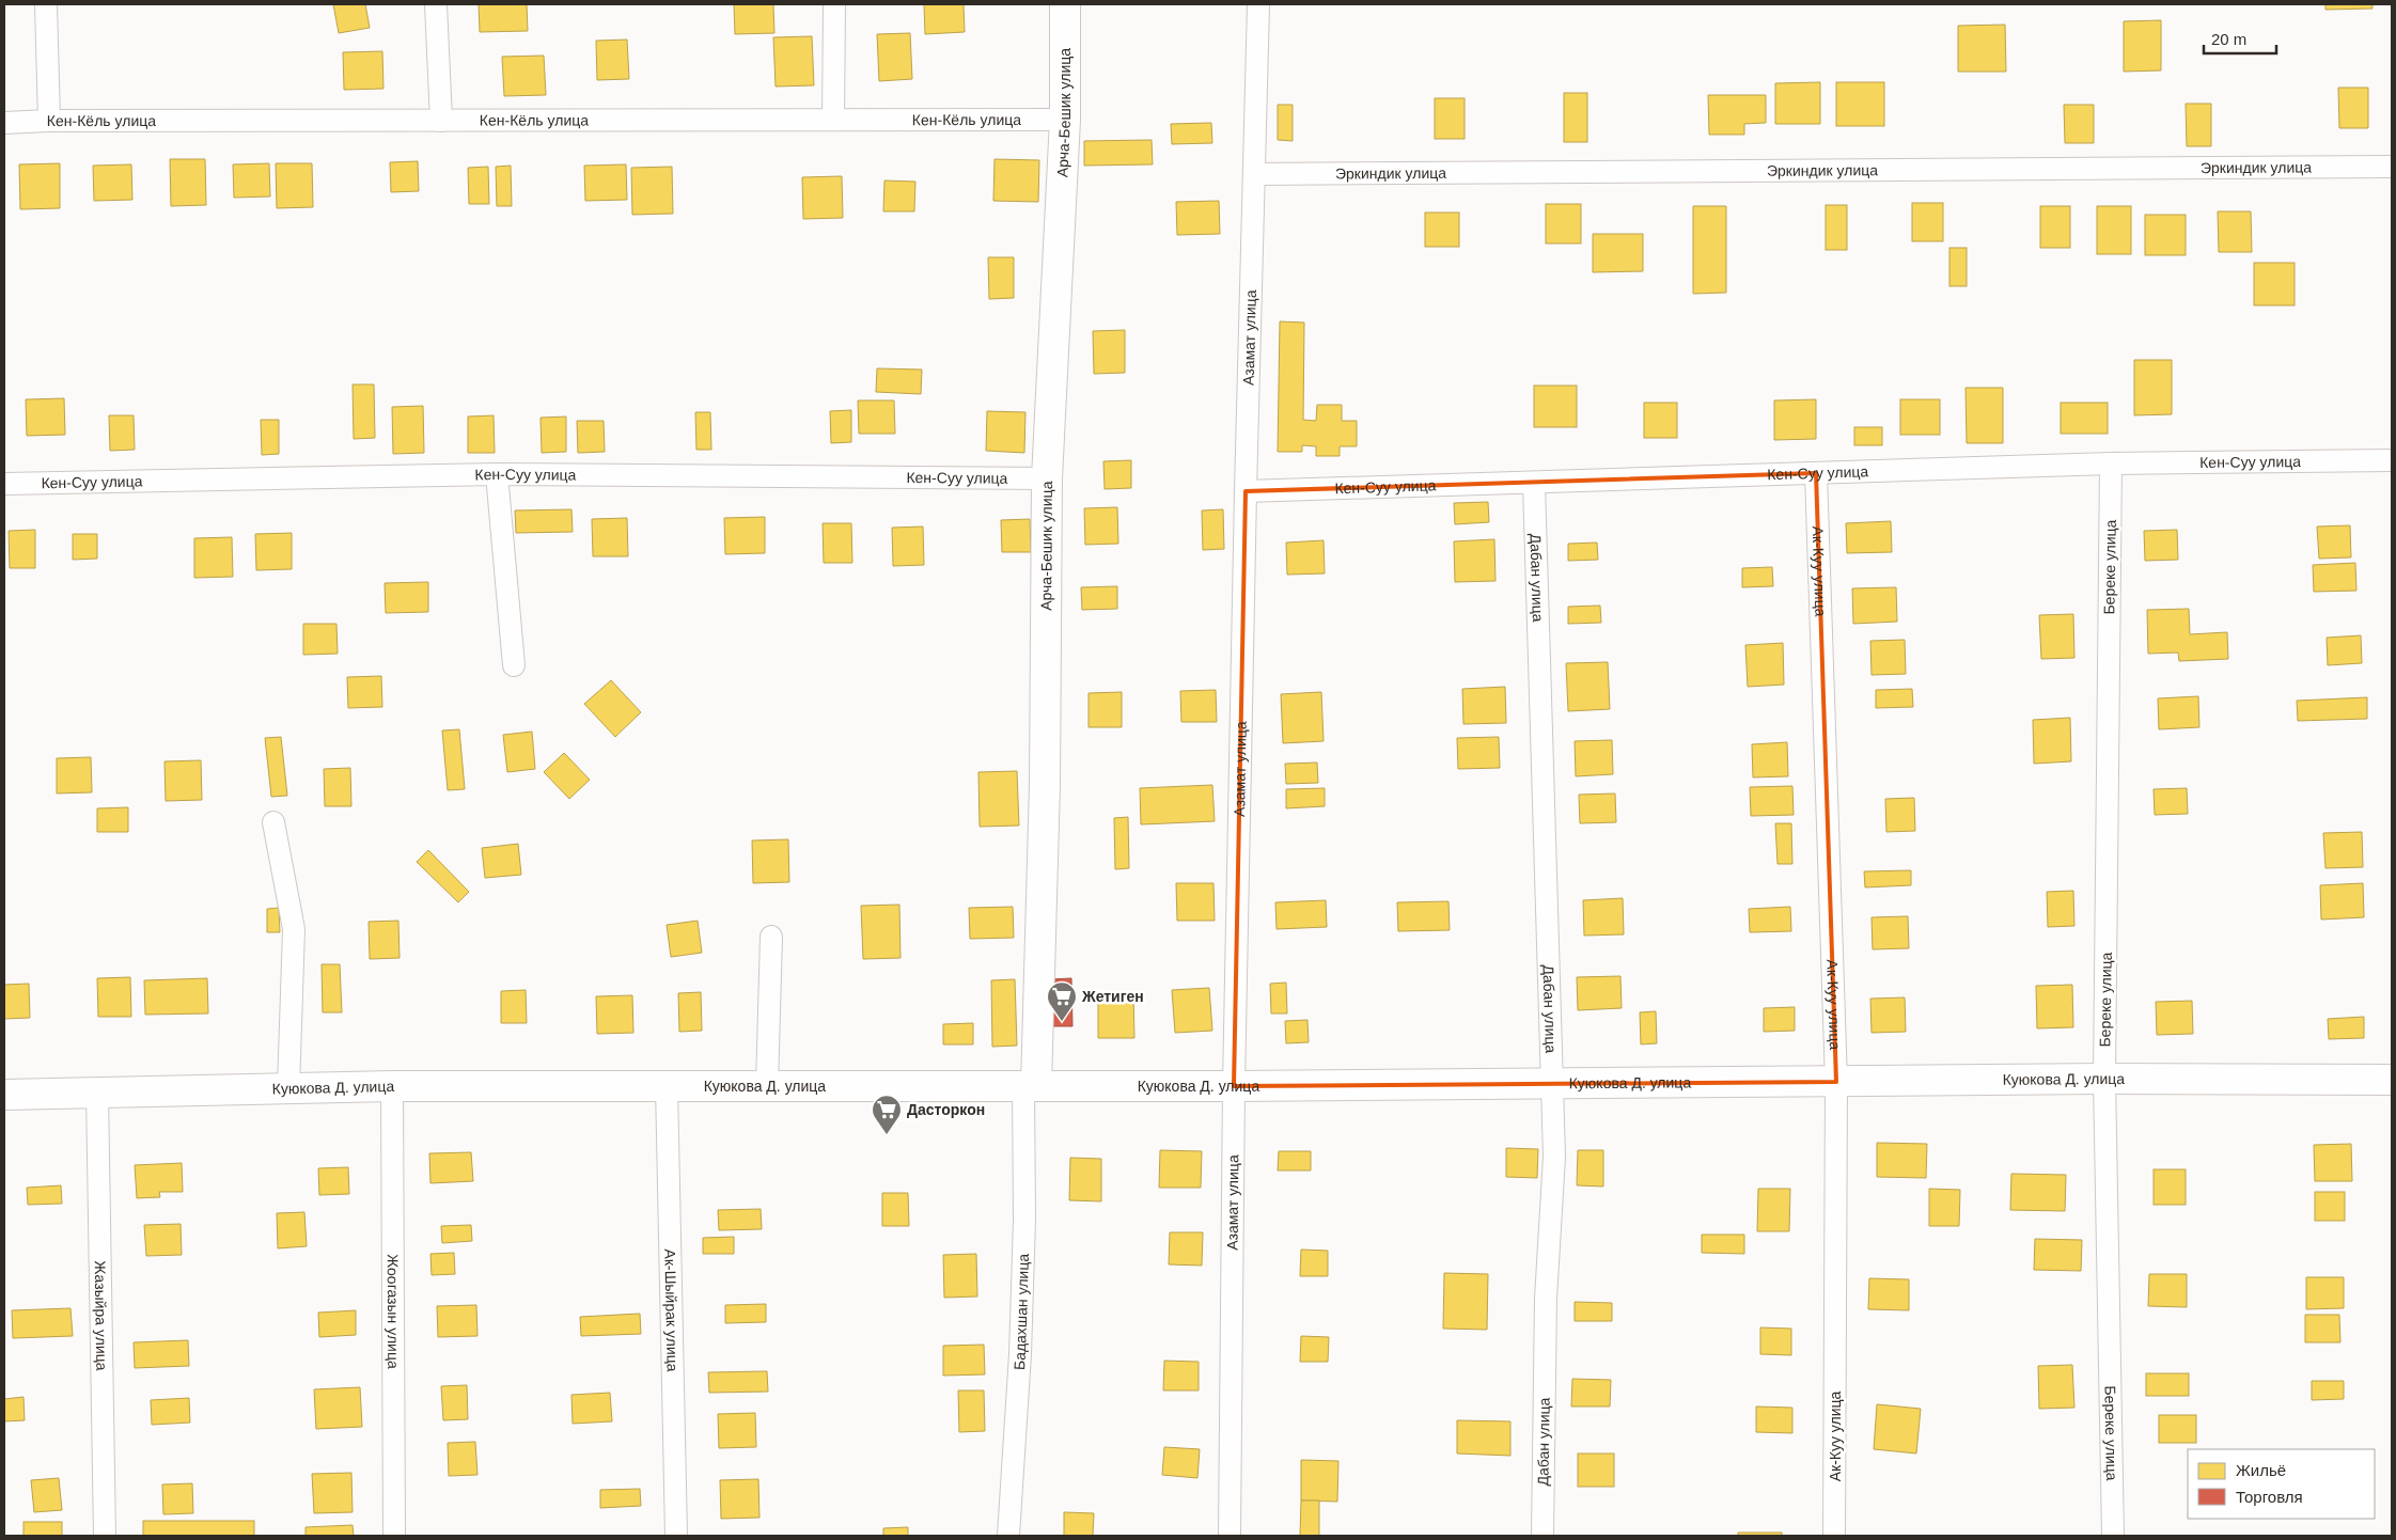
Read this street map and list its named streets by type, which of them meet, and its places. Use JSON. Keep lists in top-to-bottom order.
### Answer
{
  "streets": {
    "street": [
      "Арча-Бешик улица",
      "Кен-Кёль улица",
      "Эркиндик улица",
      "Азамат улица",
      "Кен-Суу улица",
      "Береке улица",
      "Ак-Куу улица",
      "Дабан улица",
      "Куюкова Д. улица",
      "Жоогазын улица",
      "Ак-Шыйрак улица",
      "Бадахшан улица",
      "Жазыйра улица"
    ]
  },
  "crossings": [
    ["Арча-Бешик улица", "Кен-Кёль улица"],
    ["Арча-Бешик улица", "Кен-Суу улица"],
    ["Арча-Бешик улица", "Куюкова Д. улица"],
    ["Арча-Бешик улица", "Бадахшан улица"],
    ["Эркиндик улица", "Азамат улица"],
    ["Азамат улица", "Кен-Суу улица"],
    ["Азамат улица", "Куюкова Д. улица"],
    ["Кен-Суу улица", "Береке улица"],
    ["Кен-Суу улица", "Ак-Куу улица"],
    ["Кен-Суу улица", "Дабан улица"],
    ["Береке улица", "Куюкова Д. улица"],
    ["Ак-Куу улица", "Куюкова Д. улица"],
    ["Дабан улица", "Куюкова Д. улица"],
    ["Куюкова Д. улица", "Жоогазын улица"],
    ["Куюкова Д. улица", "Ак-Шыйрак улица"],
    ["Куюкова Д. улица", "Бадахшан улица"],
    ["Куюкова Д. улица", "Жазыйра улица"]
  ],
  "places": {
    "supermarket": ["Жетиген", "Дасторкон"]
  },
  "legend": ["Жильё", "Торговля"],
  "scale_bar": "20 m"
}
